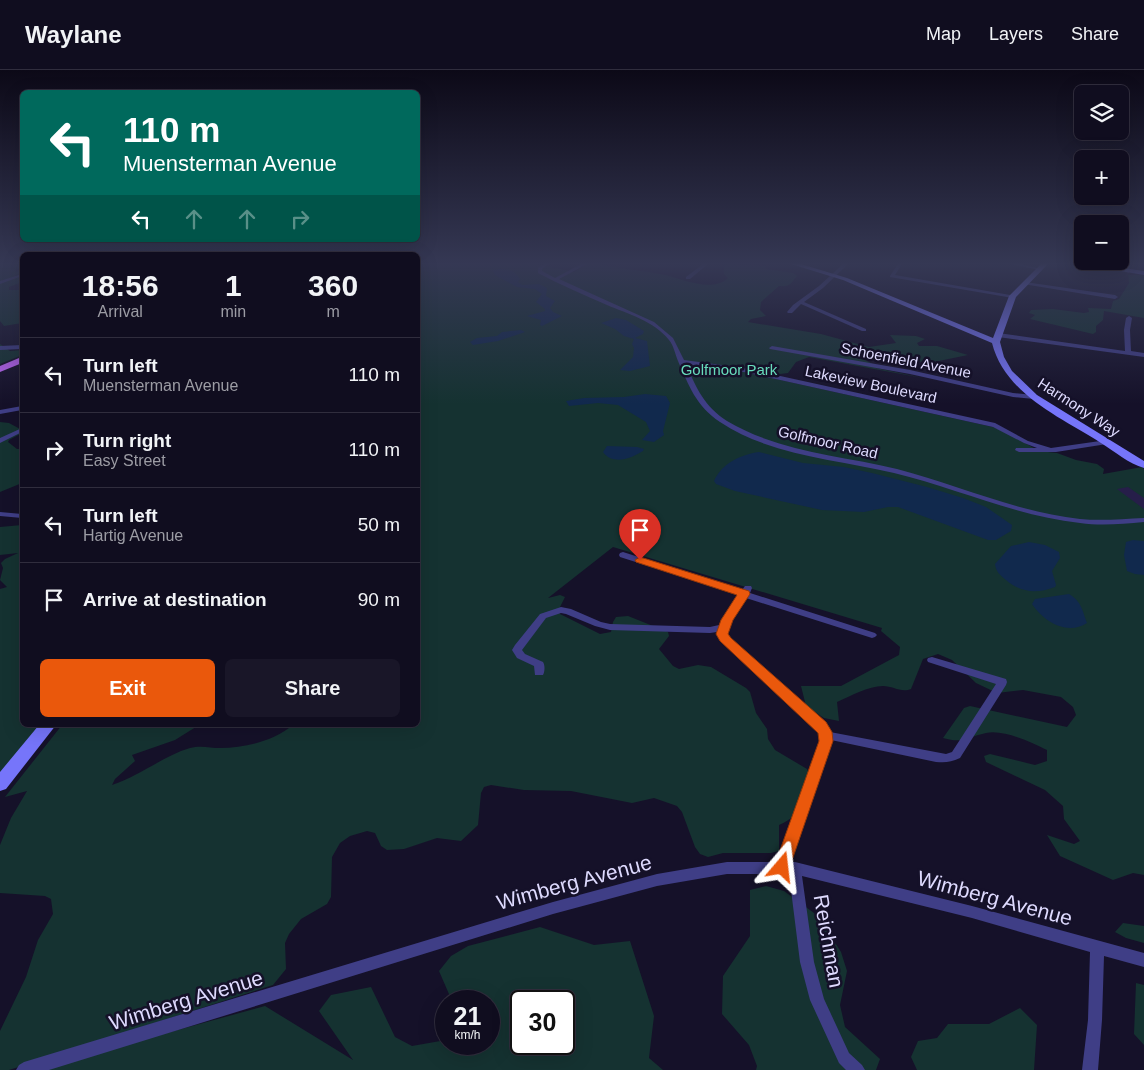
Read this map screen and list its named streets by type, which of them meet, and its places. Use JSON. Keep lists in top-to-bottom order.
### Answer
{
  "streets": {
    "street": [
      "Schoenfield Avenue",
      "Lakeview Boulevard",
      "Harmony Way",
      "Golfmoor Road",
      "Wimberg Avenue",
      "Reichman"
    ]
  },
  "crossings": [
    ["Schoenfield Avenue", "Harmony Way"],
    ["Lakeview Boulevard", "Harmony Way"],
    ["Lakeview Boulevard", "Golfmoor Road"],
    ["Wimberg Avenue", "Reichman"]
  ],
  "parks": ["Golfmoor Park"],
  "page": {
    "header": "Waylane",
    "nav": ["Map", "Layers", "Share"],
    "map_buttons": ["+", "−"],
    "turn": ["110 m", "Muensterman Avenue"],
    "eta": [
      "18:56",
      "Arrival",
      "1",
      "min",
      "360",
      "m"
    ],
    "list": [
      {
        "name": "Turn left",
        "note": "Muensterman Avenue",
        "value": "110 m"
      },
      {
        "name": "Turn right",
        "note": "Easy Street",
        "value": "110 m"
      },
      {
        "name": "Turn left",
        "note": "Hartig Avenue",
        "value": "50 m"
      },
      {
        "name": "Arrive at destination",
        "value": "90 m"
      }
    ],
    "buttons": ["Exit", "Share"],
    "speed": "21 km/h",
    "limit": "30"
  }
}
